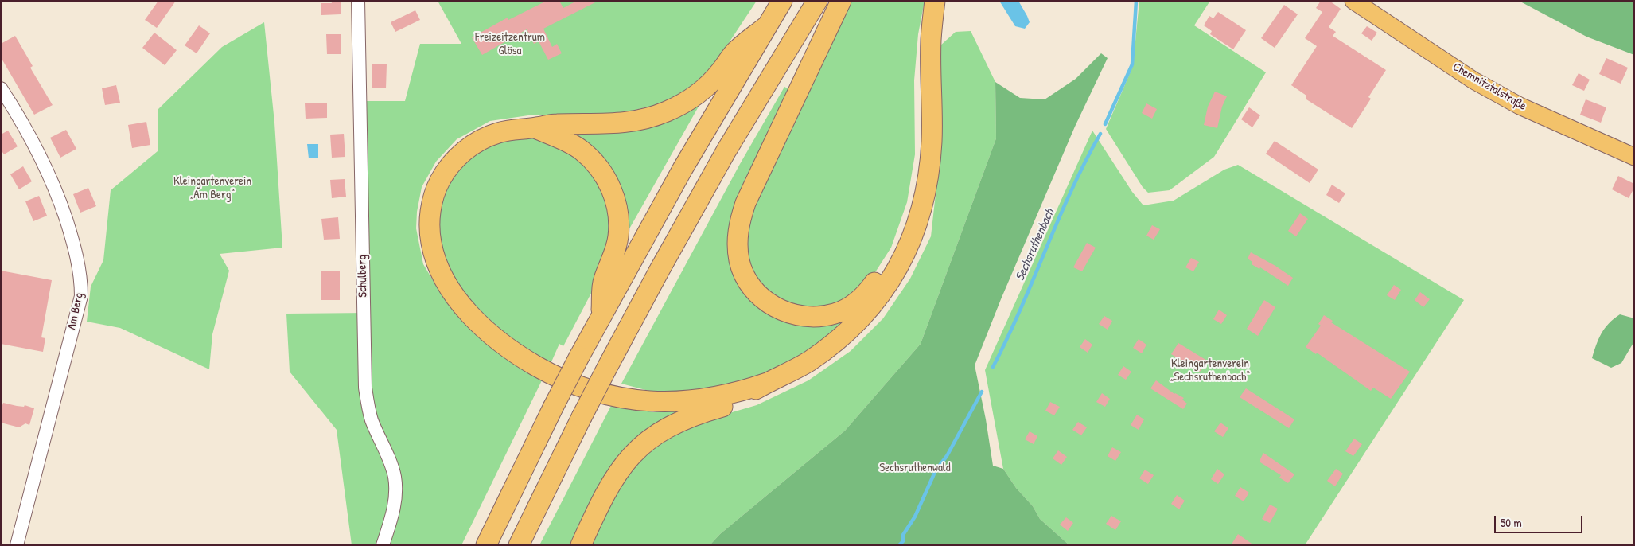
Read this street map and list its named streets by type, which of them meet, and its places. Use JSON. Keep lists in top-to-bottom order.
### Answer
{
  "streets": {
    "main road": ["Chemnitztalstraße"],
    "street": ["Schulberg", "Am Berg"]
  },
  "water": ["Sechsruthenbach"],
  "parks": [
    "Freizeitzentrum Glösa",
    "Kleingartenverein „Am Berg“",
    "Kleingartenverein „Sechsruthenbach“",
    "Sechsruthenwald"
  ],
  "scale_bar": "50 m"
}
